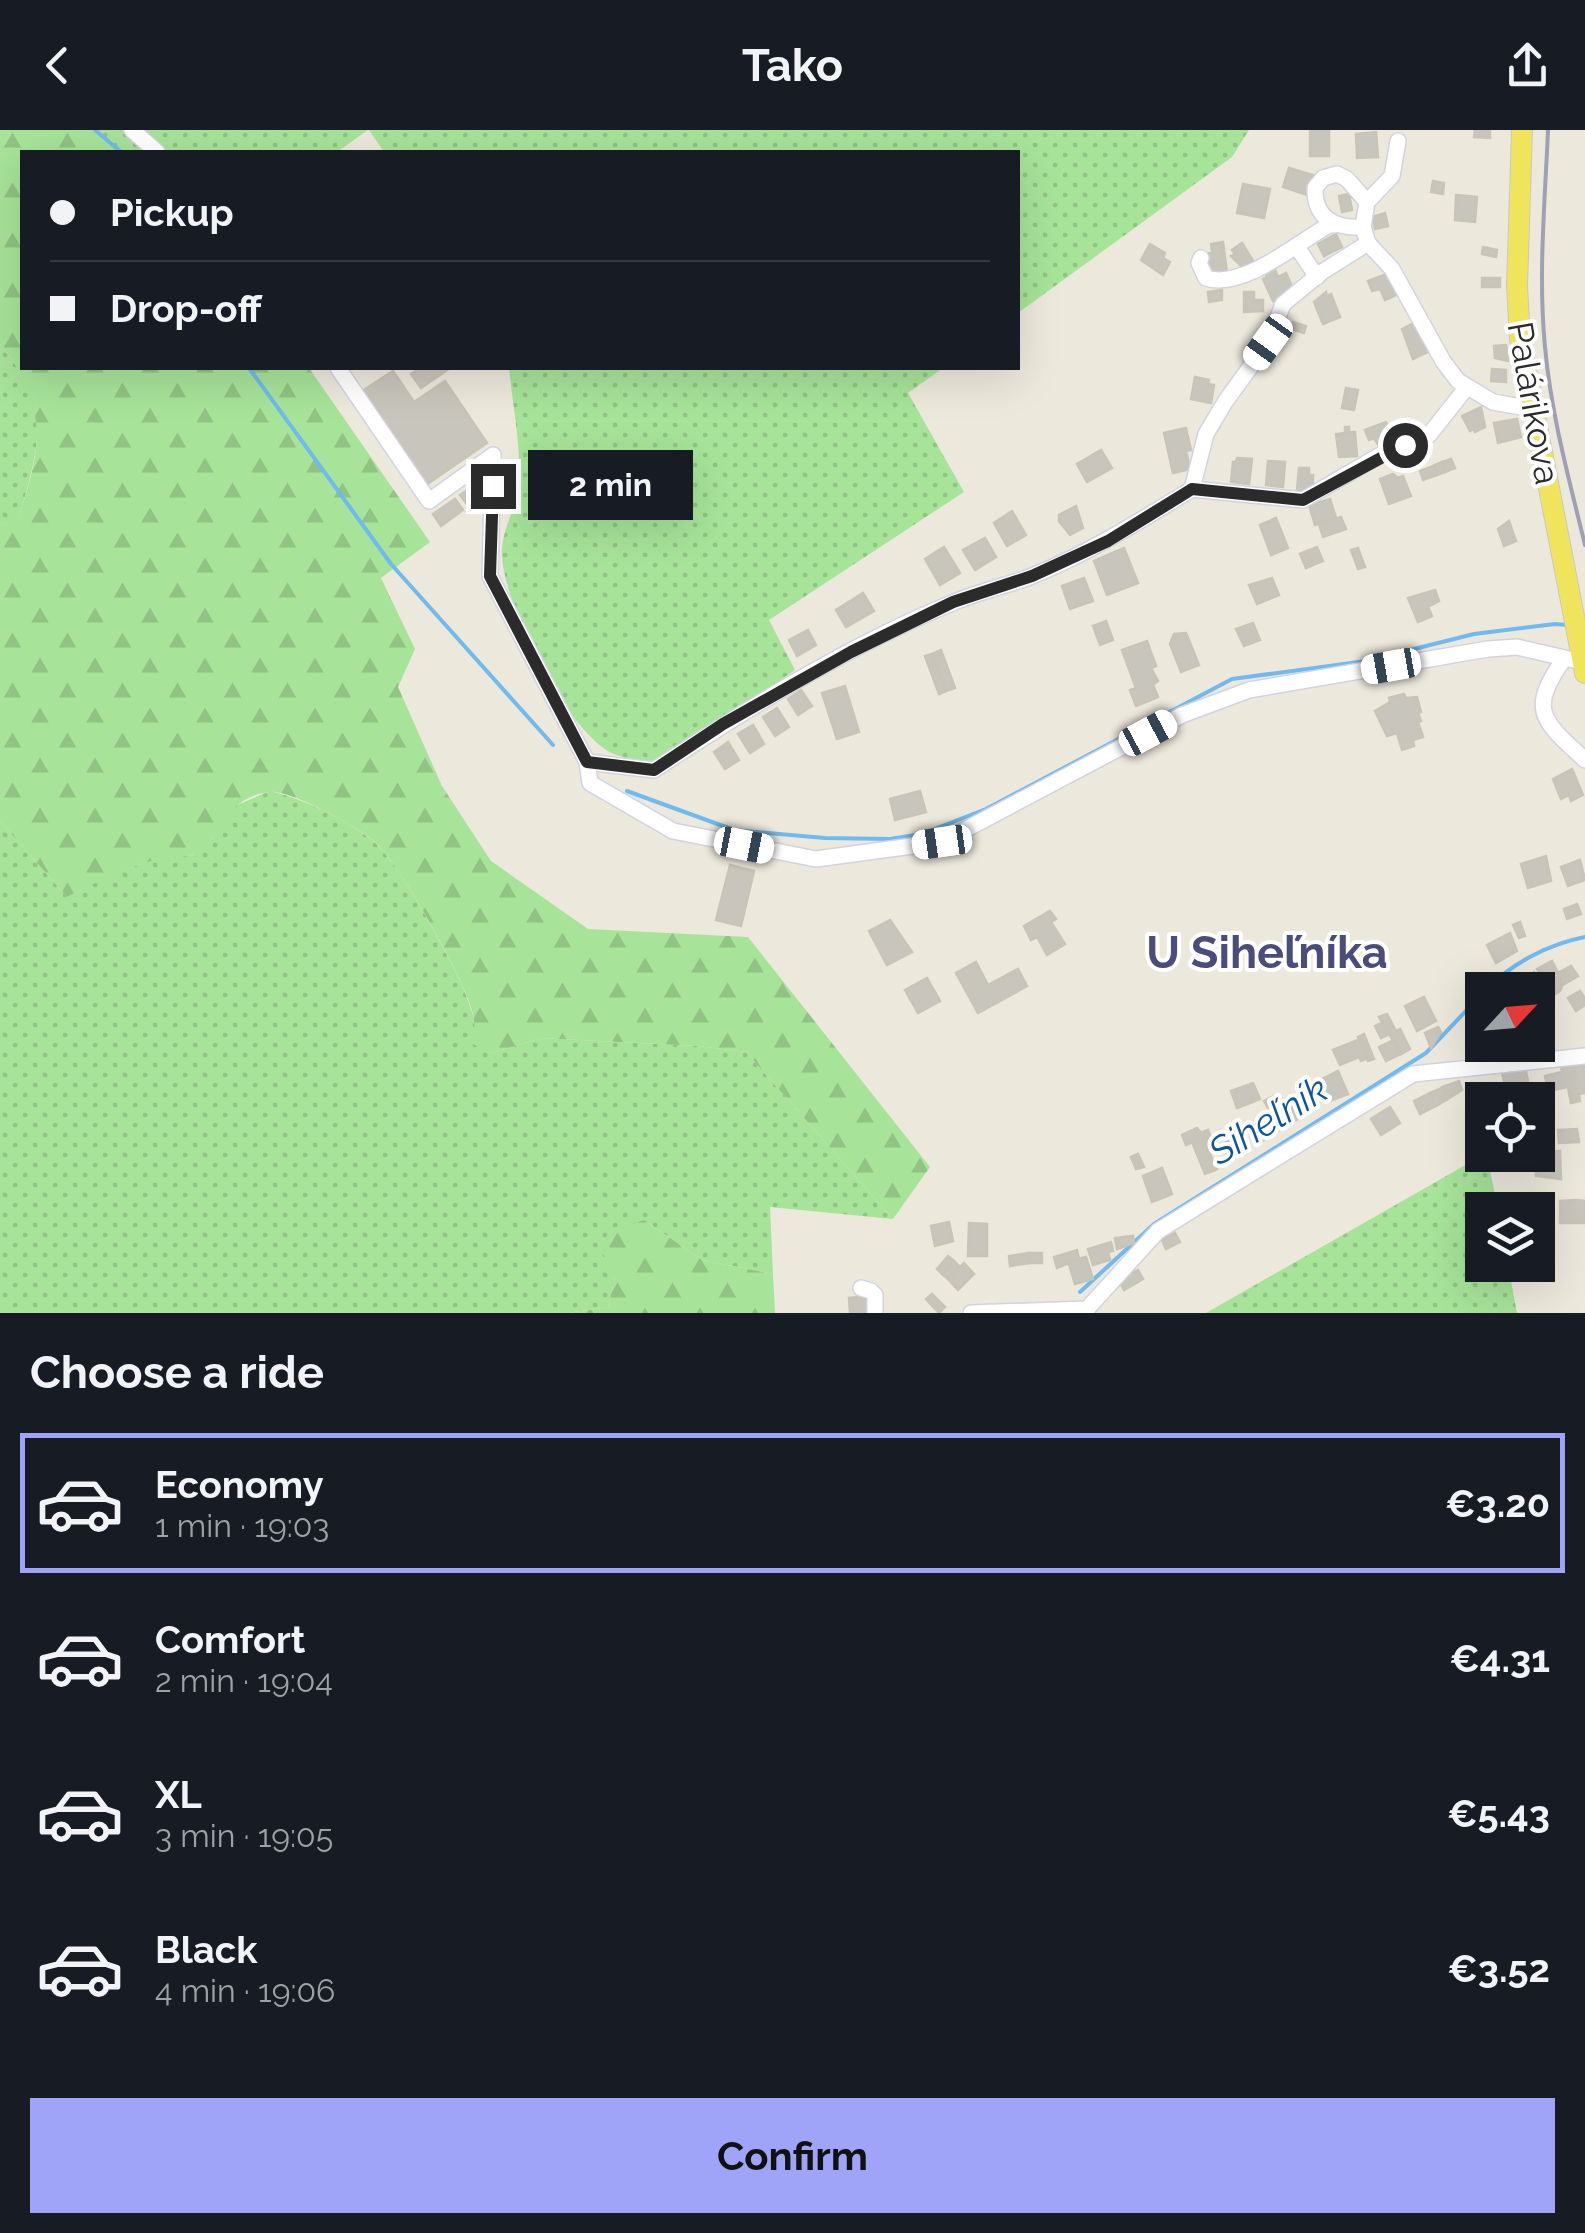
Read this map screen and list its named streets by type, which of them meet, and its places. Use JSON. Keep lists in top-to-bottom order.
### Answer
{
  "streets": {
    "main road": ["Palárikova"]
  },
  "districts": ["U Siheľníka"],
  "water": ["Siheľník"],
  "north": "top right",
  "page": {
    "header": "Tako",
    "banner": ["Pickup", "Drop-off"],
    "bubble": "2 min",
    "heading": "Choose a ride",
    "list": [
      {
        "name": "Economy",
        "note": "1 min · 19:03",
        "value": "€3.20"
      },
      {
        "name": "Comfort",
        "note": "2 min · 19:04",
        "value": "€4.31"
      },
      {
        "name": "XL",
        "note": "3 min · 19:05",
        "value": "€5.43"
      },
      {
        "name": "Black",
        "note": "4 min · 19:06",
        "value": "€3.52"
      }
    ],
    "buttons": "Confirm"
  }
}
